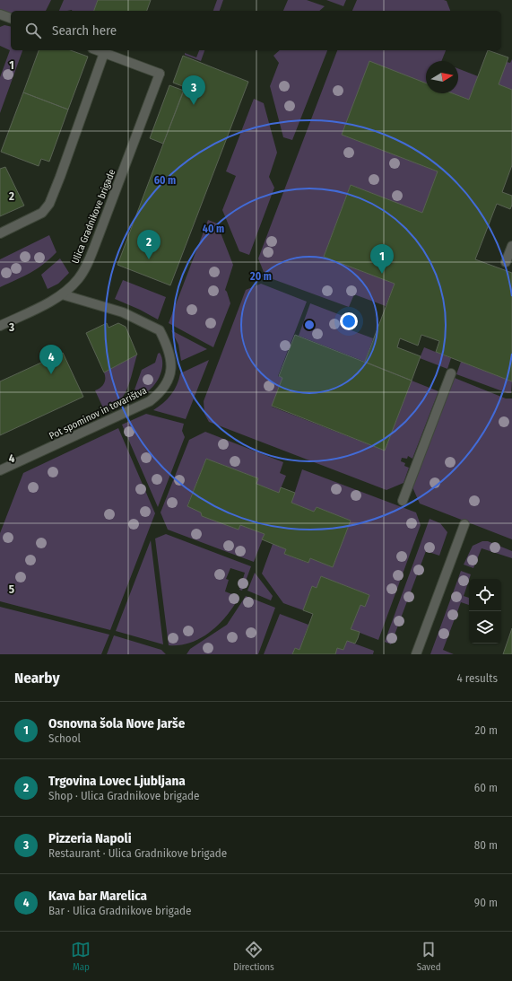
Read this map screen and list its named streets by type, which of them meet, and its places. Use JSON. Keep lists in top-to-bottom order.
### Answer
{
  "streets": {
    "street": ["Ulica Gradnikove brigade", "Pot spominov in tovarištva"]
  },
  "crossings": [
    ["Ulica Gradnikove brigade", "Pot spominov in tovarištva"]
  ],
  "north": "right",
  "page": {
    "search": "Search here",
    "pins": [
      "3",
      "2",
      "1",
      "4"
    ],
    "heading": ["Nearby", "4 results"],
    "list": [
      {
        "mark": "1",
        "name": "Osnovna šola Nove Jarše",
        "note": "School",
        "value": "20 m"
      },
      {
        "mark": "2",
        "name": "Trgovina Lovec Ljubljana",
        "note": "Shop · Ulica Gradnikove brigade",
        "value": "60 m"
      },
      {
        "mark": "3",
        "name": "Pizzeria Napoli",
        "note": "Restaurant · Ulica Gradnikove brigade",
        "value": "80 m"
      },
      {
        "mark": "4",
        "name": "Kava bar Marelica",
        "note": "Bar · Ulica Gradnikove brigade",
        "value": "90 m"
      }
    ],
    "nav": ["Map", "Directions", "Saved"]
  },
  "grid": {
    "rows": [
      "1",
      "2",
      "3",
      "4",
      "5"
    ]
  },
  "rings": ["60 m", "40 m", "20 m"]
}
